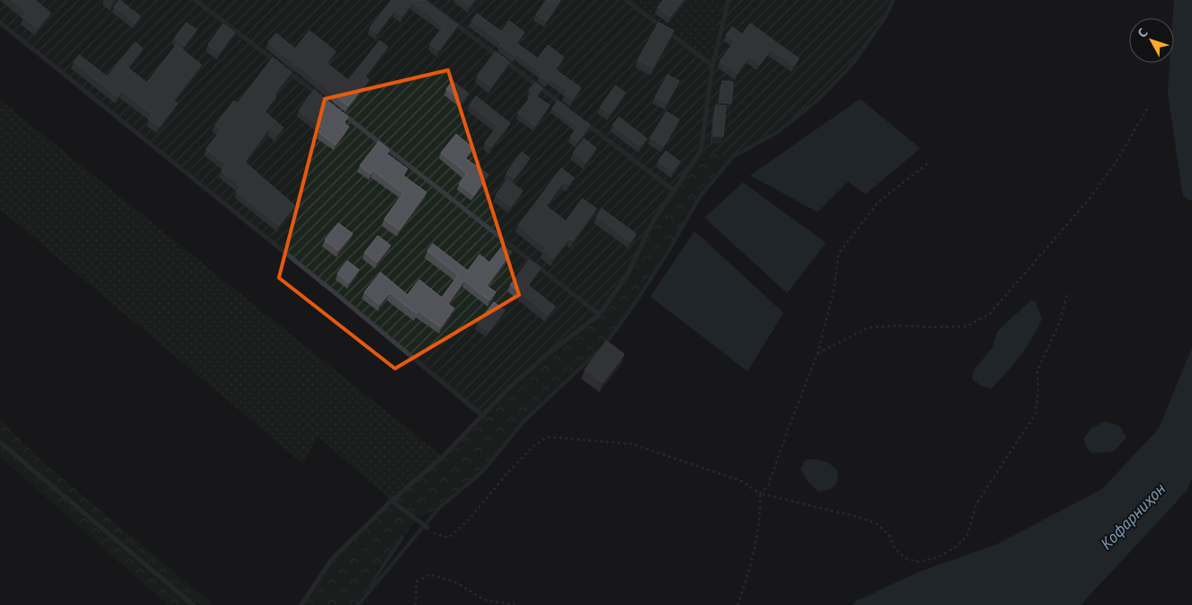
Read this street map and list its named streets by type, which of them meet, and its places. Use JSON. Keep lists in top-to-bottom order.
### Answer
{
  "water": ["Кофарниҳон"],
  "north": "top left"
}
